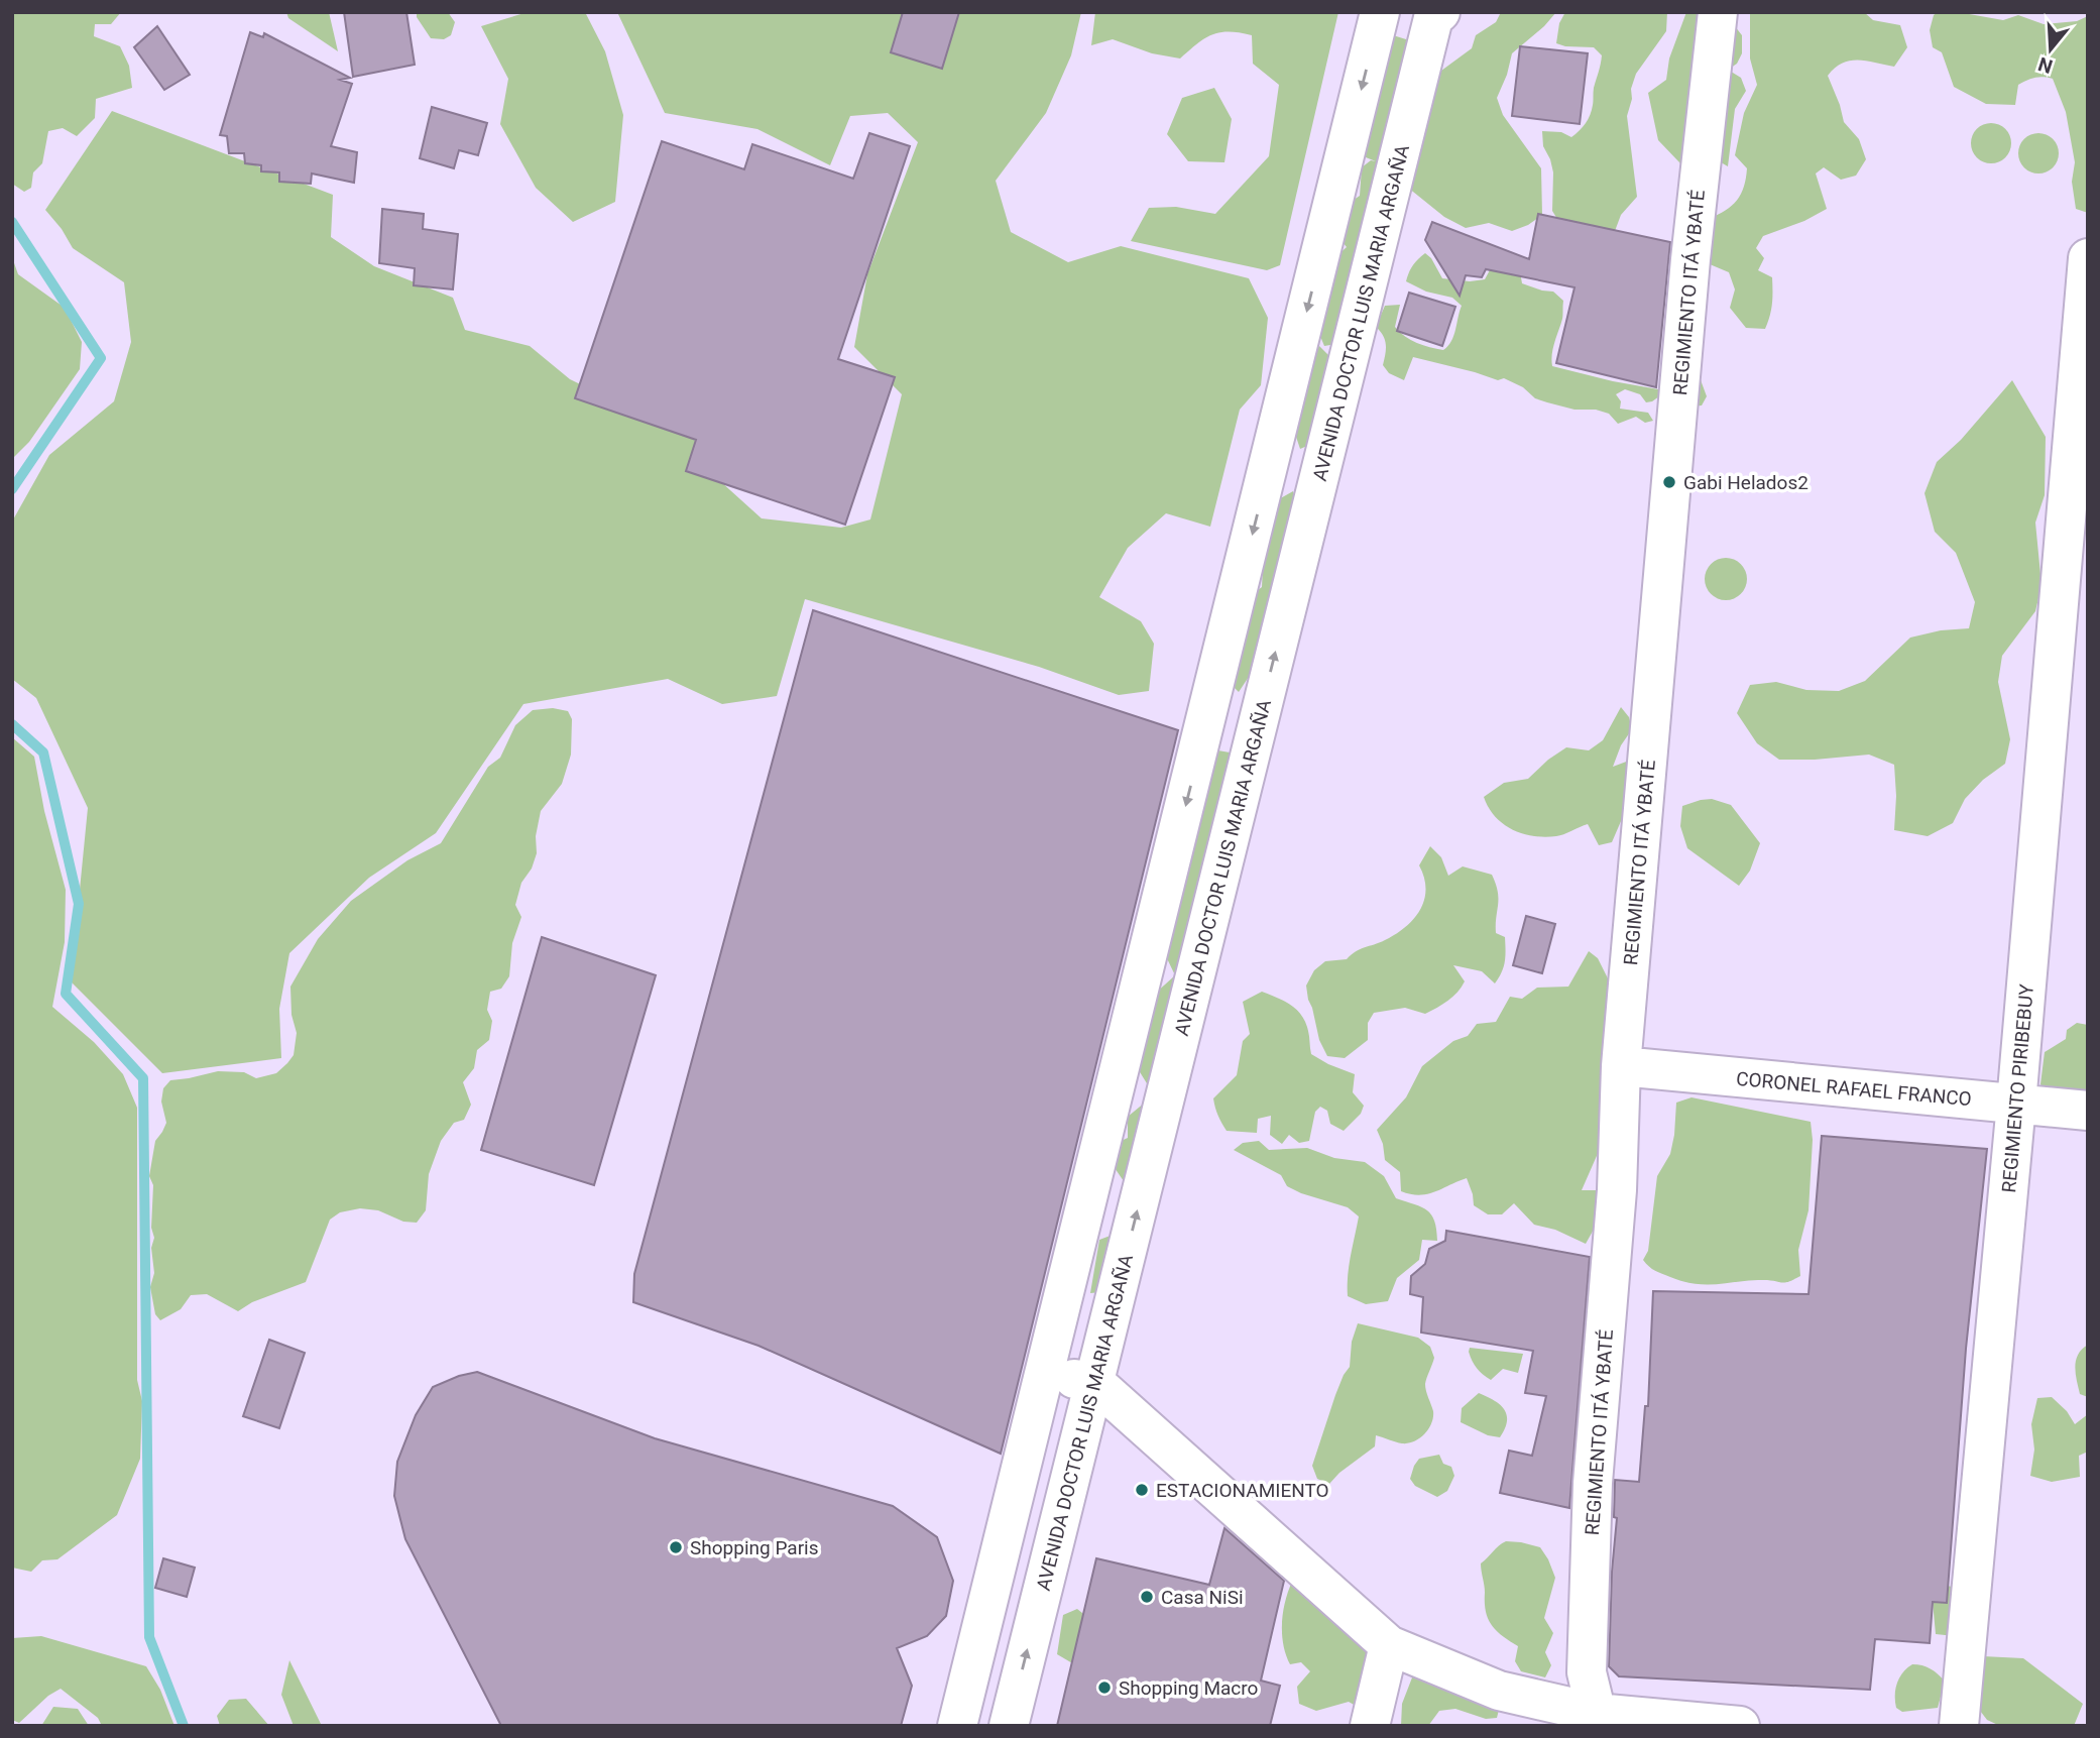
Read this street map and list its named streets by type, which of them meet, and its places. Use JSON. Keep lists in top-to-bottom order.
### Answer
{
  "streets": {
    "street": [
      "REGIMIENTO ITÁ YBATÉ",
      "AVENIDA DOCTOR LUIS MARIA ARGAÑA",
      "CORONEL RAFAEL FRANCO",
      "REGIMIENTO PIRIBEBUY"
    ]
  },
  "crossings": [
    ["REGIMIENTO ITÁ YBATÉ", "CORONEL RAFAEL FRANCO"],
    ["CORONEL RAFAEL FRANCO", "REGIMIENTO PIRIBEBUY"]
  ],
  "places": [
    "Gabi Helados2",
    "ESTACIONAMIENTO",
    "Shopping Paris",
    "Casa NiSi",
    "Shopping Macro"
  ],
  "north": "bottom"
}
